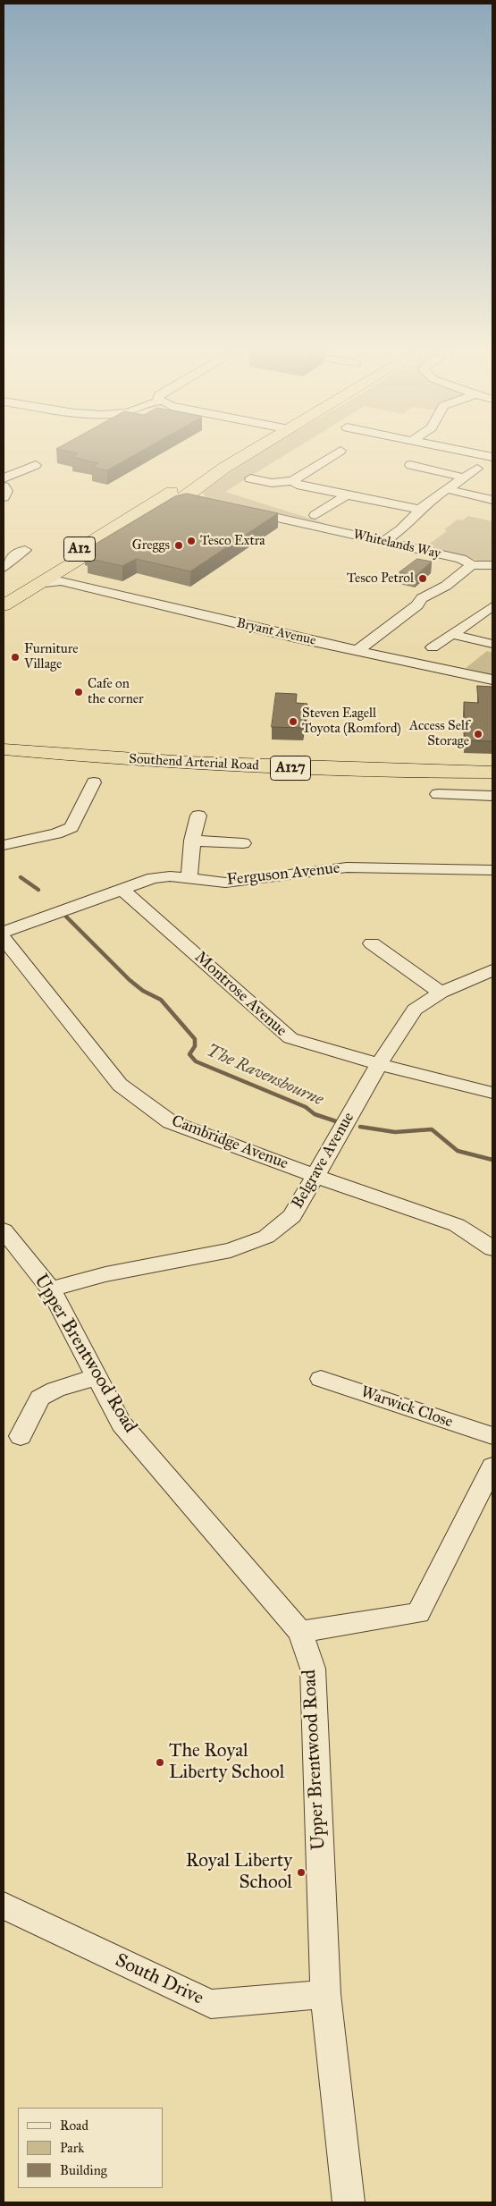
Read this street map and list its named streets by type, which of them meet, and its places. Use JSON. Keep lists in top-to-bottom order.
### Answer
{
  "streets": {
    "highway": ["A12", "Southend Arterial Road", "A127"],
    "street": [
      "Whitelands Way",
      "Bryant Avenue",
      "Ferguson Avenue",
      "Montrose Avenue",
      "Cambridge Avenue",
      "Belgrave Avenue",
      "Upper Brentwood Road",
      "Warwick Close",
      "South Drive"
    ]
  },
  "crossings": [
    ["Whitelands Way", "Bryant Avenue"],
    ["A12", "Bryant Avenue"],
    ["Southend Arterial Road", "A127"],
    ["Ferguson Avenue", "Montrose Avenue"],
    ["Montrose Avenue", "Belgrave Avenue"],
    ["Cambridge Avenue", "Belgrave Avenue"],
    ["Belgrave Avenue", "Upper Brentwood Road"],
    ["Upper Brentwood Road", "South Drive"]
  ],
  "water": ["The Ravensbourne"],
  "places": [
    "Tesco Extra",
    "Greggs",
    "Tesco Petrol",
    "Furniture Village",
    "Cafe on the corner",
    "Steven Eagell Toyota (Romford)",
    "Access Self Storage",
    "The Royal Liberty School",
    "Royal Liberty School"
  ],
  "legend": ["Road", "Park", "Building"]
}
